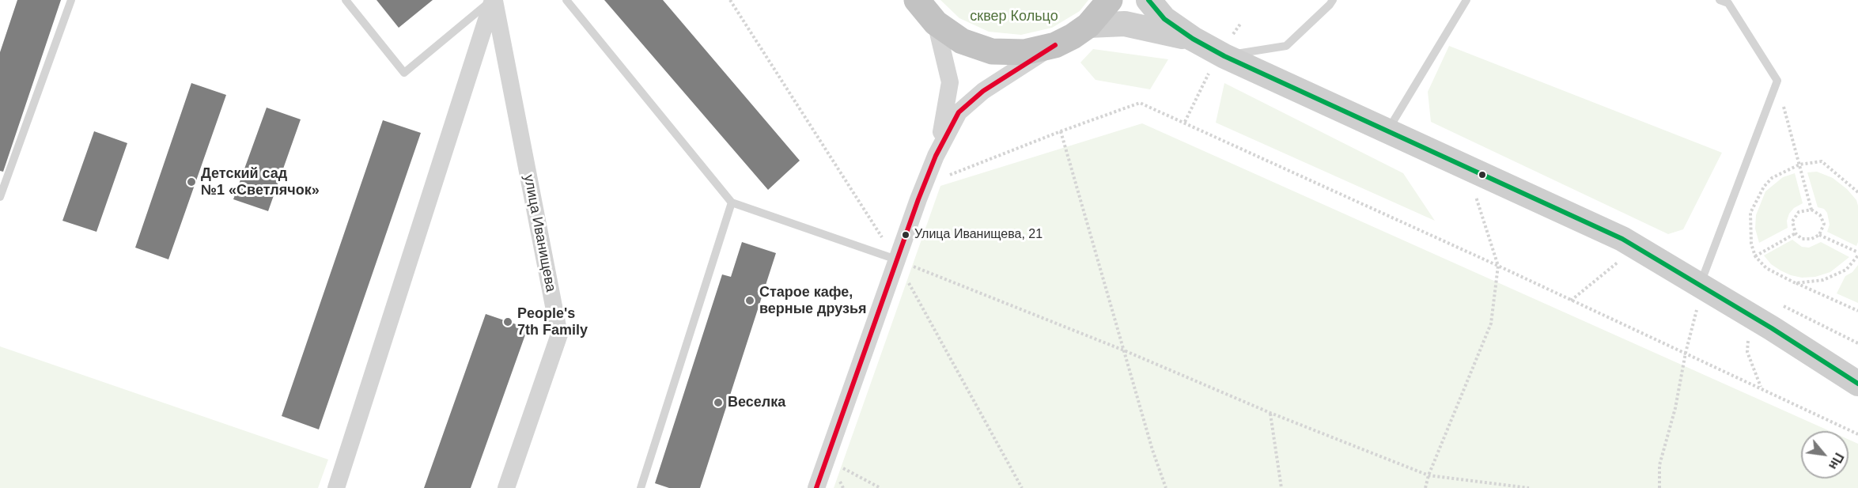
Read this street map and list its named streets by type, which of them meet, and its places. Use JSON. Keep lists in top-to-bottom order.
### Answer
{
  "streets": {
    "street": ["улица Иванищева"]
  },
  "parks": ["сквер Кольцо"],
  "places": [
    "Детский сад №1 «Светлячок»",
    "Улица Иванищева, 21",
    "Старое кафе, верные друзья",
    "People's 7th Family",
    "Веселка"
  ],
  "north": "bottom right"
}
